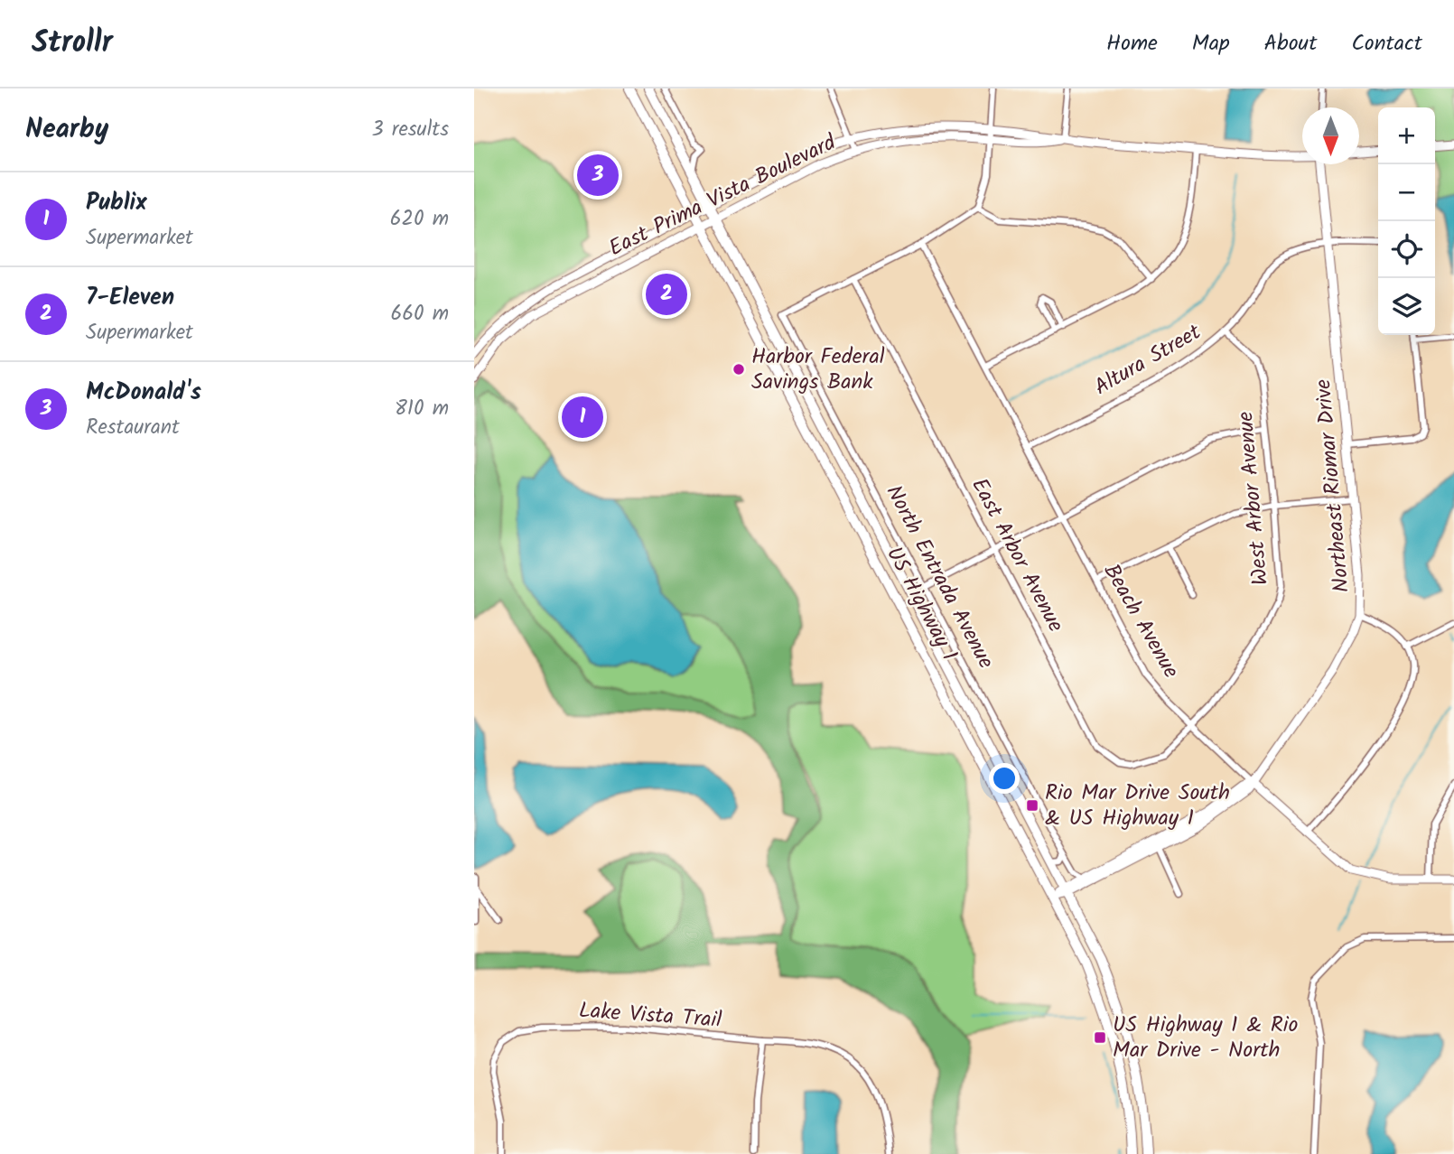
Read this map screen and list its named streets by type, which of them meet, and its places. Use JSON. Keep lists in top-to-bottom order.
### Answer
{
  "streets": {
    "main road": ["US Highway 1"],
    "street": [
      "East Prima Vista Boulevard",
      "Altura Street",
      "Northeast Riomar Drive",
      "West Arbor Avenue",
      "East Arbor Avenue",
      "North Entrada Avenue",
      "Beach Avenue",
      "Lake Vista Trail"
    ]
  },
  "crossings": [
    ["East Prima Vista Boulevard", "US Highway 1"],
    ["Altura Street", "Northeast Riomar Drive"],
    ["Altura Street", "West Arbor Avenue"],
    ["Altura Street", "Beach Avenue"],
    ["Northeast Riomar Drive", "North Entrada Avenue"],
    ["Northeast Riomar Drive", "US Highway 1"],
    ["Northeast Riomar Drive", "Beach Avenue"],
    ["West Arbor Avenue", "East Arbor Avenue"],
    ["West Arbor Avenue", "Beach Avenue"],
    ["East Arbor Avenue", "North Entrada Avenue"],
    ["East Arbor Avenue", "Beach Avenue"]
  ],
  "places": {
    "other": ["Harbor Federal Savings Bank"],
    "transit": ["Rio Mar Drive South & US Highway 1", "US Highway 1 & Rio Mar Drive - North"]
  },
  "north": "bottom",
  "page": {
    "header": "Strollr",
    "nav": [
      "Home",
      "Map",
      "About",
      "Contact"
    ],
    "heading": ["Nearby", "3 results"],
    "map_buttons": ["+", "−"],
    "pins": ["3", "2", "1"],
    "list": [
      {
        "mark": "1",
        "name": "Publix",
        "note": "Supermarket",
        "value": "620 m"
      },
      {
        "mark": "2",
        "name": "7-Eleven",
        "note": "Supermarket",
        "value": "660 m"
      },
      {
        "mark": "3",
        "name": "McDonald's",
        "note": "Restaurant",
        "value": "810 m"
      }
    ]
  }
}
